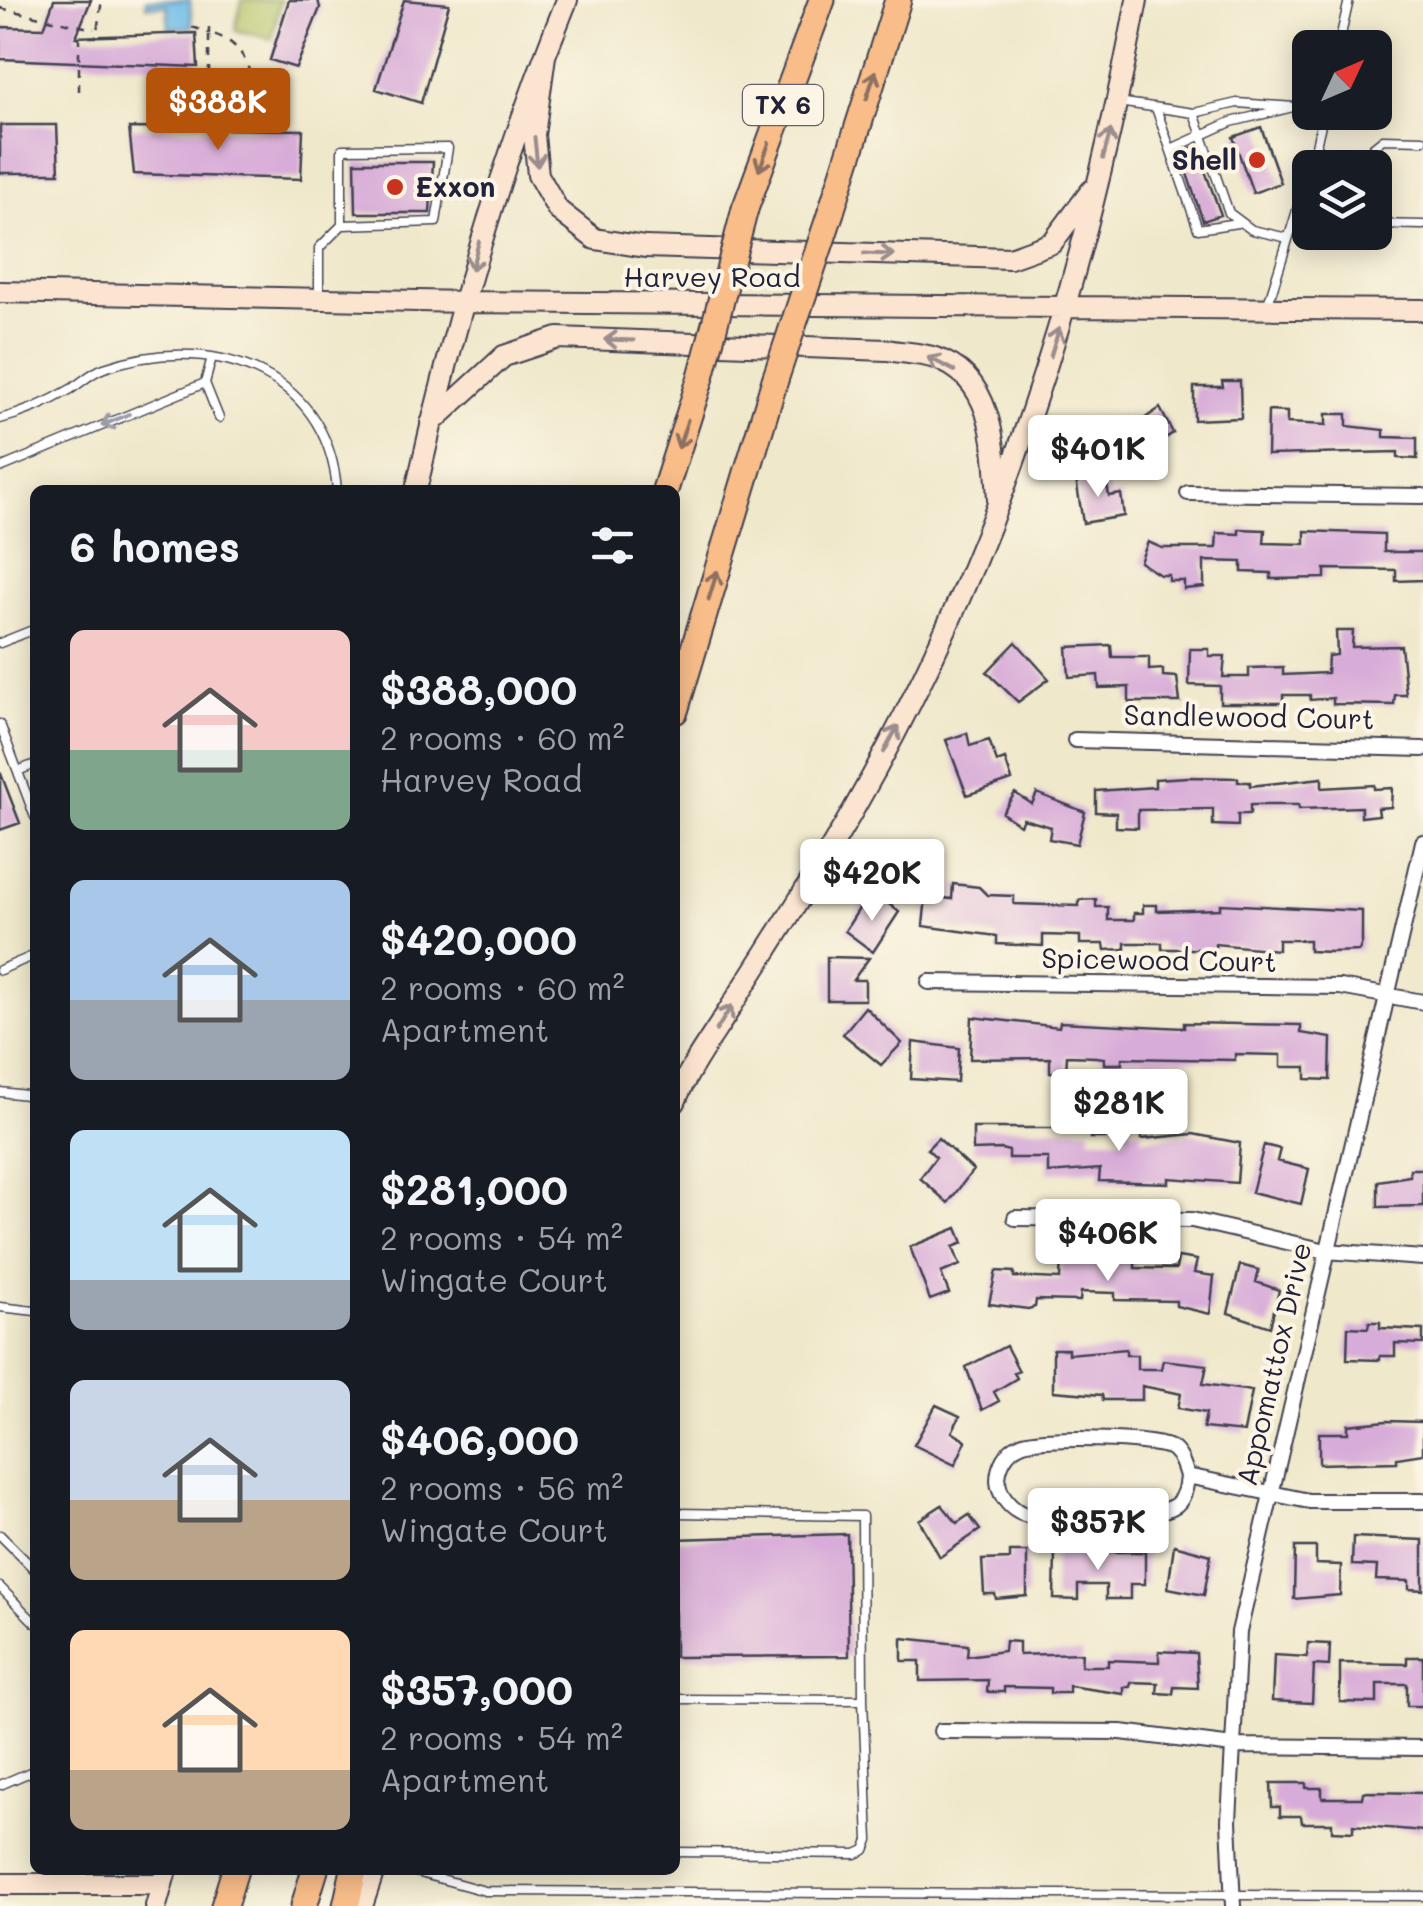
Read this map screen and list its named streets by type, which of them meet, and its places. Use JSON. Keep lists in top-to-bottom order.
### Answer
{
  "streets": {
    "highway": ["TX 6"],
    "main road": ["Harvey Road"],
    "street": ["Sandlewood Court", "Spicewood Court", "Appomattox Drive"]
  },
  "crossings": [
    ["Spicewood Court", "Appomattox Drive"]
  ],
  "places": ["Shell", "Exxon"],
  "north": "top right",
  "page": {
    "price": [
      "$388K",
      "$401K",
      "$420K",
      "$281K",
      "$406K",
      "$357K"
    ],
    "heading": "6 homes",
    "list": [
      {
        "name": "$388,000",
        "note": "2 rooms · 60 m² · Harvey Road"
      },
      {
        "name": "$420,000",
        "note": "2 rooms · 60 m² · Apartment"
      },
      {
        "name": "$281,000",
        "note": "2 rooms · 54 m² · Wingate Court"
      },
      {
        "name": "$406,000",
        "note": "2 rooms · 56 m² · Wingate Court"
      },
      {
        "name": "$357,000",
        "note": "2 rooms · 54 m² · Apartment"
      }
    ]
  }
}
